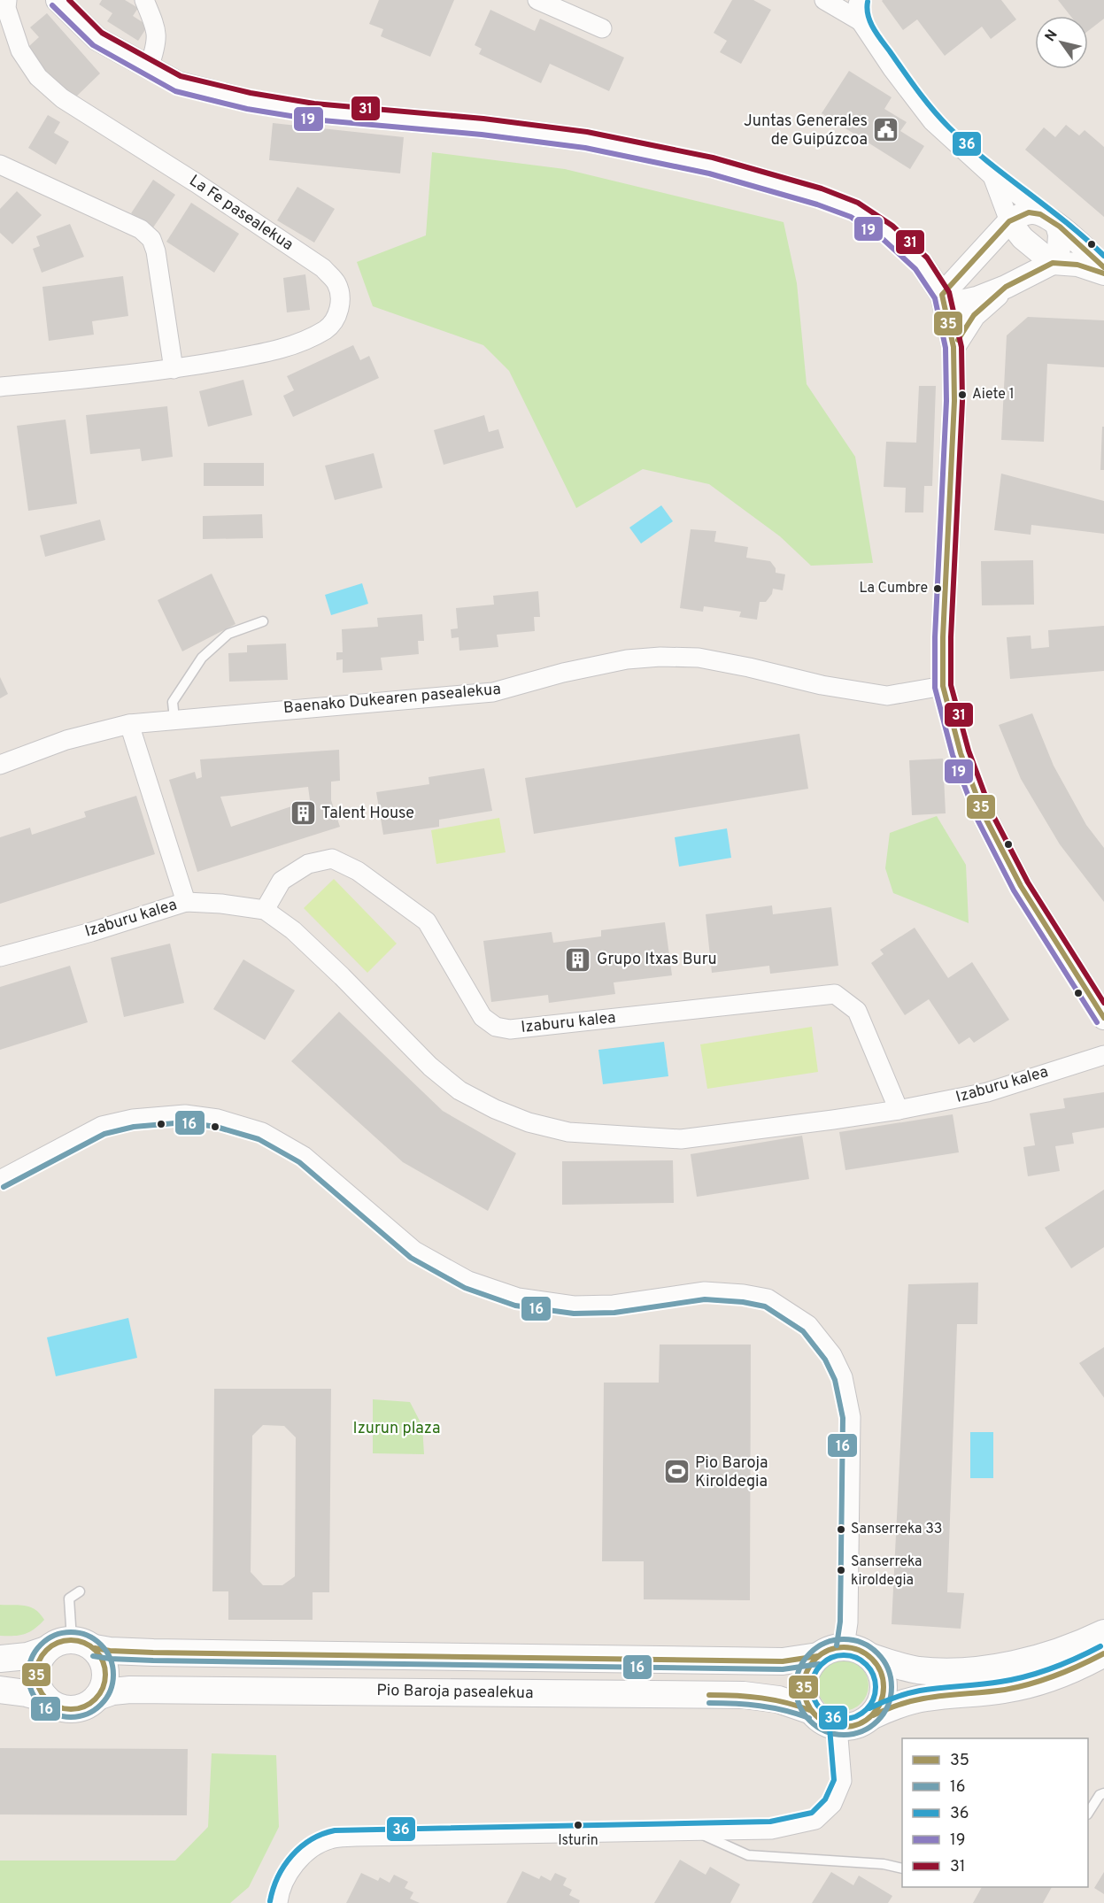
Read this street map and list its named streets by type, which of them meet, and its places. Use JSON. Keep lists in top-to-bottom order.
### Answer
{
  "streets": {
    "main road": ["Pio Baroja pasealekua"],
    "street": ["La Fe pasealekua", "Baenako Dukearen pasealekua", "Izaburu kalea"]
  },
  "parks": ["Izurun plaza"],
  "places": {
    "public building": ["Juntas Generales de Guipúzcoa"],
    "other": [
      "Aiete 1",
      "La Cumbre",
      "Sanserreka 33",
      "Sanserreka kiroldegia",
      "Isturin"
    ],
    "building": ["Talent House", "Grupo Itxas Buru"],
    "sports": ["Pio Baroja Kiroldegia"]
  },
  "lines": [
    "transit line 31",
    "transit line 36",
    "transit line 19",
    "transit line 35",
    "transit line 16"
  ],
  "legend": [
    "35",
    "16",
    "36",
    "19",
    "31"
  ],
  "north": "top left"
}
